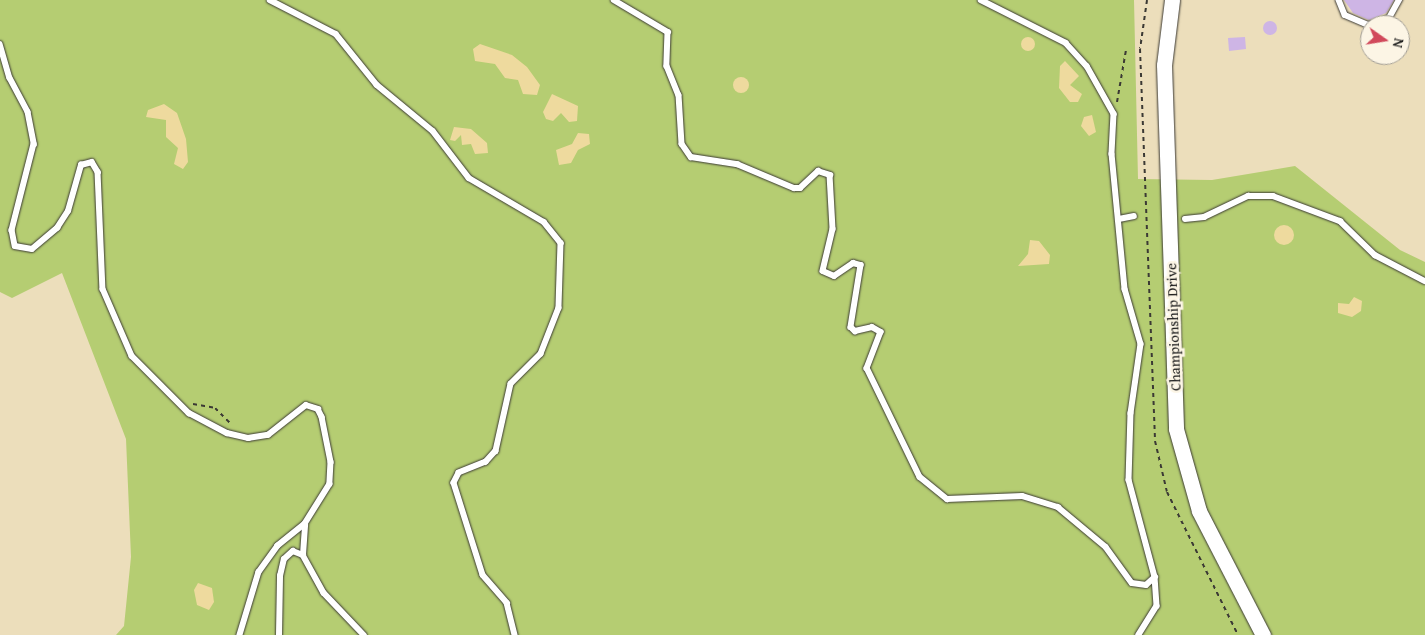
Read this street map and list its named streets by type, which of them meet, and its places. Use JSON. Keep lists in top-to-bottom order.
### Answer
{
  "streets": {
    "street": ["Championship Drive"]
  },
  "north": "right"
}
